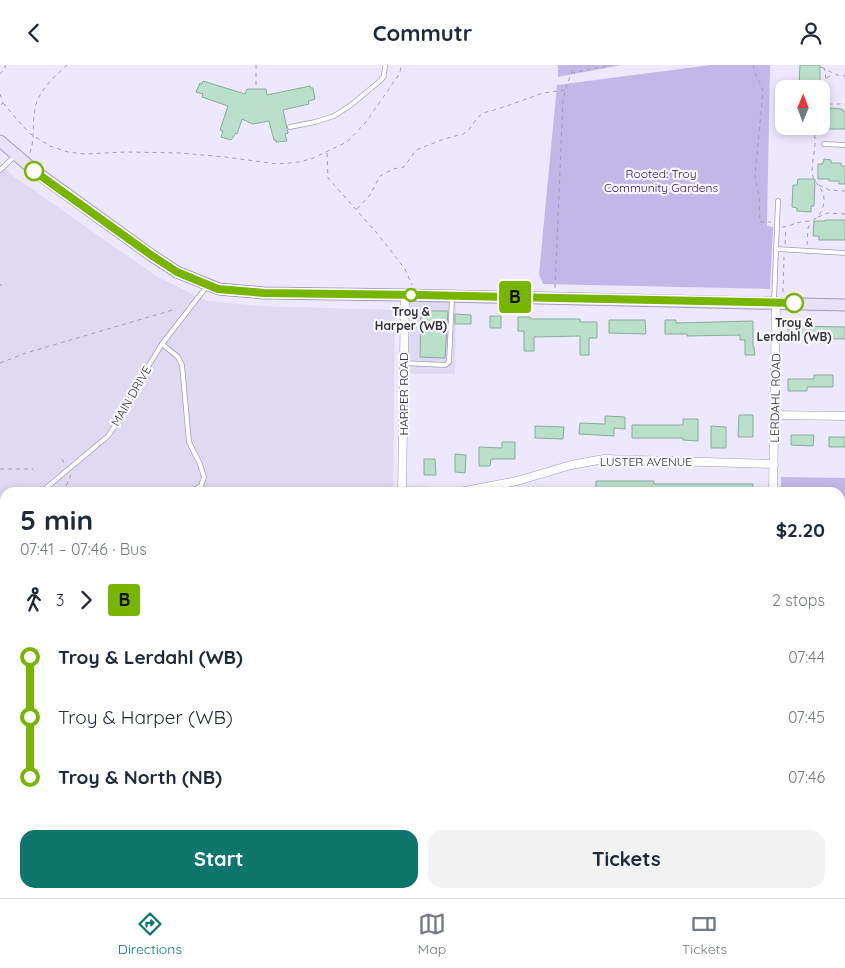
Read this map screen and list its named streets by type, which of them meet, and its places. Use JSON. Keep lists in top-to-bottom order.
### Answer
{
  "streets": {
    "street": ["HARPER ROAD", "LERDAHL ROAD", "LUSTER AVENUE"],
    "lane": ["MAIN DRIVE"]
  },
  "crossings": [
    ["LERDAHL ROAD", "LUSTER AVENUE"]
  ],
  "parks": ["Rooted: Troy Community Gardens"],
  "places": ["Troy & Harper (WB)", "Troy & Lerdahl (WB)"],
  "lines": ["bus line B"],
  "north": "top",
  "page": {
    "header": "Commutr",
    "on_map": "B",
    "heading": ["5 min", "07:41 – 07:46 · Bus", "$2.20"],
    "legs": ["3", "B", "2 stops"],
    "list": [
      {
        "name": "Troy & Lerdahl (WB)",
        "value": "07:44"
      },
      {
        "name": "Troy & Harper (WB)",
        "value": "07:45"
      },
      {
        "name": "Troy & North (NB)",
        "value": "07:46"
      }
    ],
    "buttons": ["Start", "Tickets"],
    "tabs": ["Directions", "Map", "Tickets"]
  }
}
